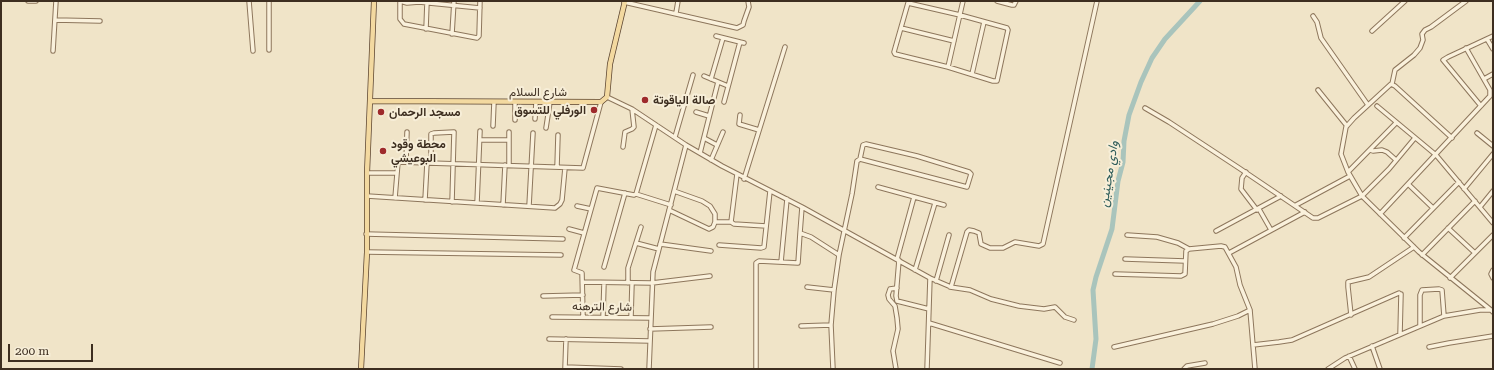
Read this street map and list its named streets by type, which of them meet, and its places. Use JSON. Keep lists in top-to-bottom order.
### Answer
{
  "streets": {
    "main road": ["شارع السلام"],
    "street": ["شارع الترهنه"]
  },
  "water": ["وادي مجينين"],
  "places": [
    "صالة الياقوتة",
    "الورفلي للتسوق",
    "مسجد الرحمان",
    "محطة وقود البوعيشي"
  ],
  "scale_bar": "200 m"
}
